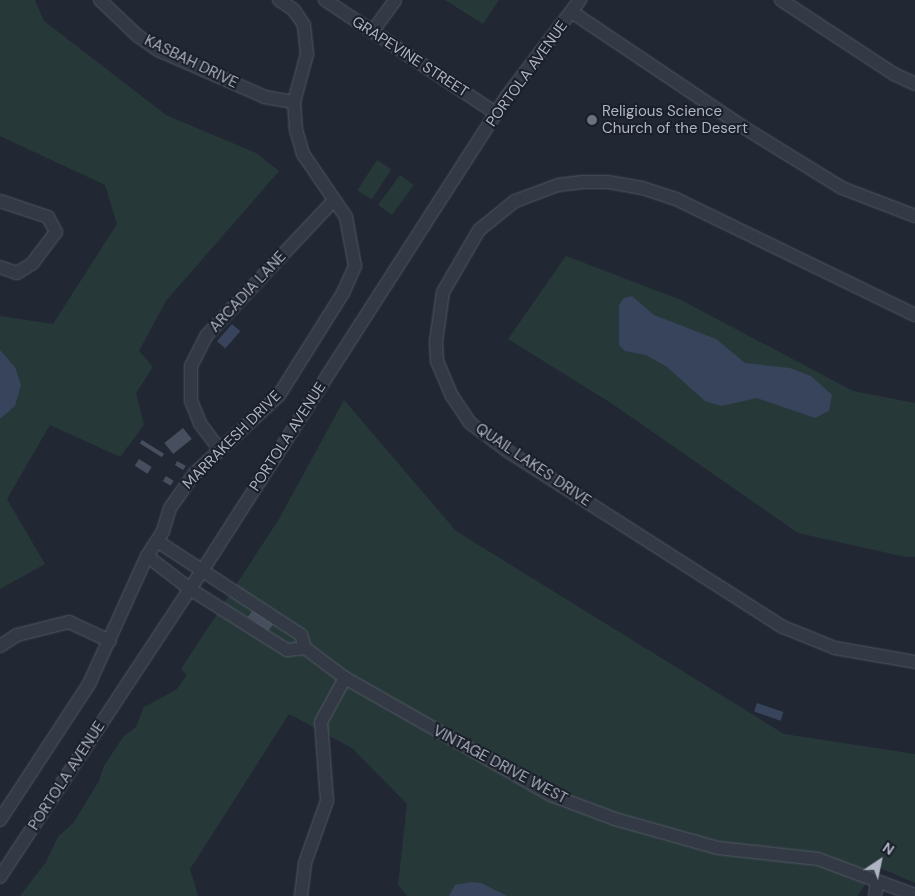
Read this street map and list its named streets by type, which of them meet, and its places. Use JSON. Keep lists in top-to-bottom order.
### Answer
{
  "streets": {
    "street": [
      "GRAPEVINE STREET",
      "KASBAH DRIVE",
      "PORTOLA AVENUE",
      "ARCADIA LANE",
      "MARRAKESH DRIVE",
      "QUAIL LAKES DRIVE",
      "VINTAGE DRIVE WEST"
    ]
  },
  "crossings": [
    ["GRAPEVINE STREET", "PORTOLA AVENUE"],
    ["KASBAH DRIVE", "MARRAKESH DRIVE"],
    ["PORTOLA AVENUE", "VINTAGE DRIVE WEST"],
    ["ARCADIA LANE", "MARRAKESH DRIVE"],
    ["MARRAKESH DRIVE", "VINTAGE DRIVE WEST"]
  ],
  "places": ["Religious Science Church of the Desert"],
  "north": "top right"
}
